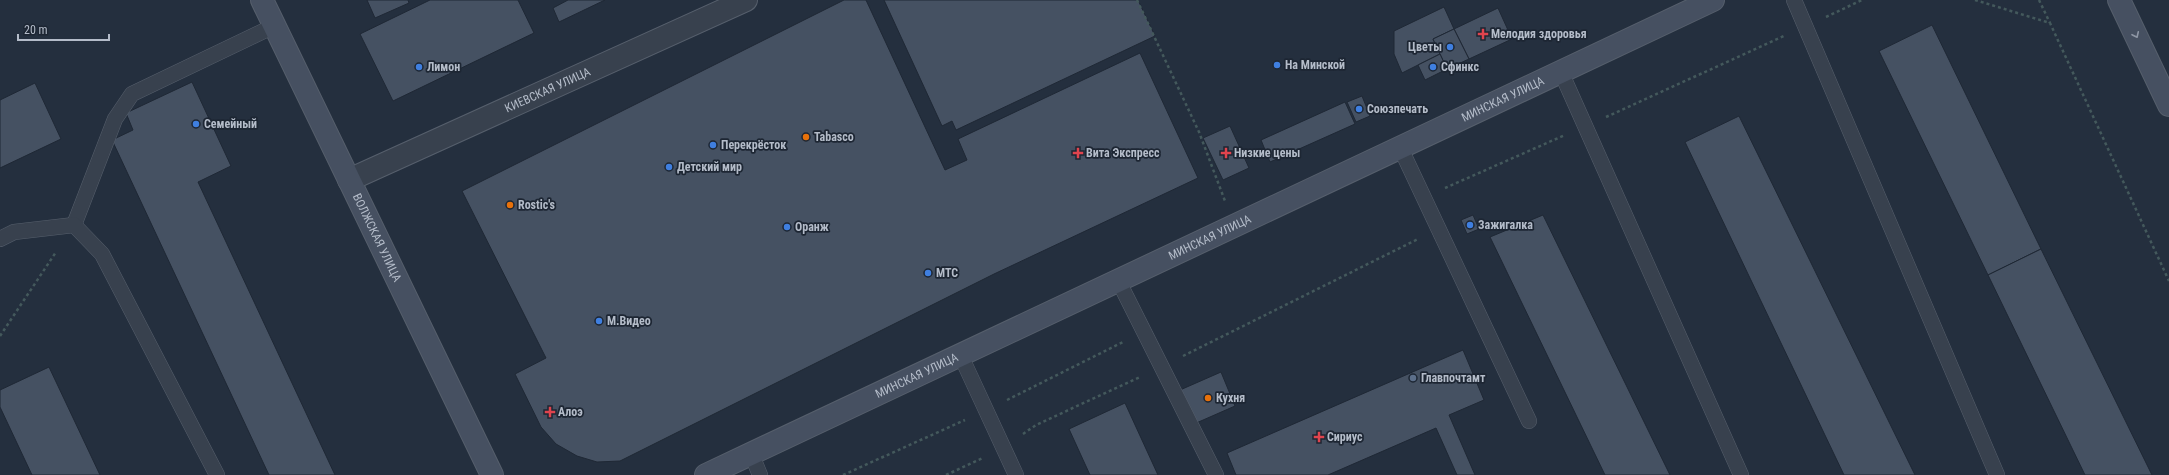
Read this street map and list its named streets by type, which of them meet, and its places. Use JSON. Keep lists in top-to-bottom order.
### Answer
{
  "streets": {
    "main road": ["МИНСКАЯ УЛИЦА", "ВОЛЖСКАЯ УЛИЦА"],
    "street": ["КИЕВСКАЯ УЛИЦА"]
  },
  "crossings": [
    ["КИЕВСКАЯ УЛИЦА", "ВОЛЖСКАЯ УЛИЦА"]
  ],
  "places": {
    "health": [
      "Мелодия здоровья",
      "Вита Экспресс",
      "Низкие цены",
      "Алоэ",
      "Сириус"
    ],
    "other": [
      "Цветы",
      "На Минской",
      "Лимон",
      "Сфинкс",
      "Союзпечать",
      "Семейный",
      "Tabasco",
      "Перекрёсток",
      "Детский мир",
      "Rostic's",
      "Зажигалка",
      "Оранж",
      "МТС",
      "М.Видео",
      "Главпочтамт",
      "Кухня"
    ]
  },
  "scale_bar": "20 m"
}
